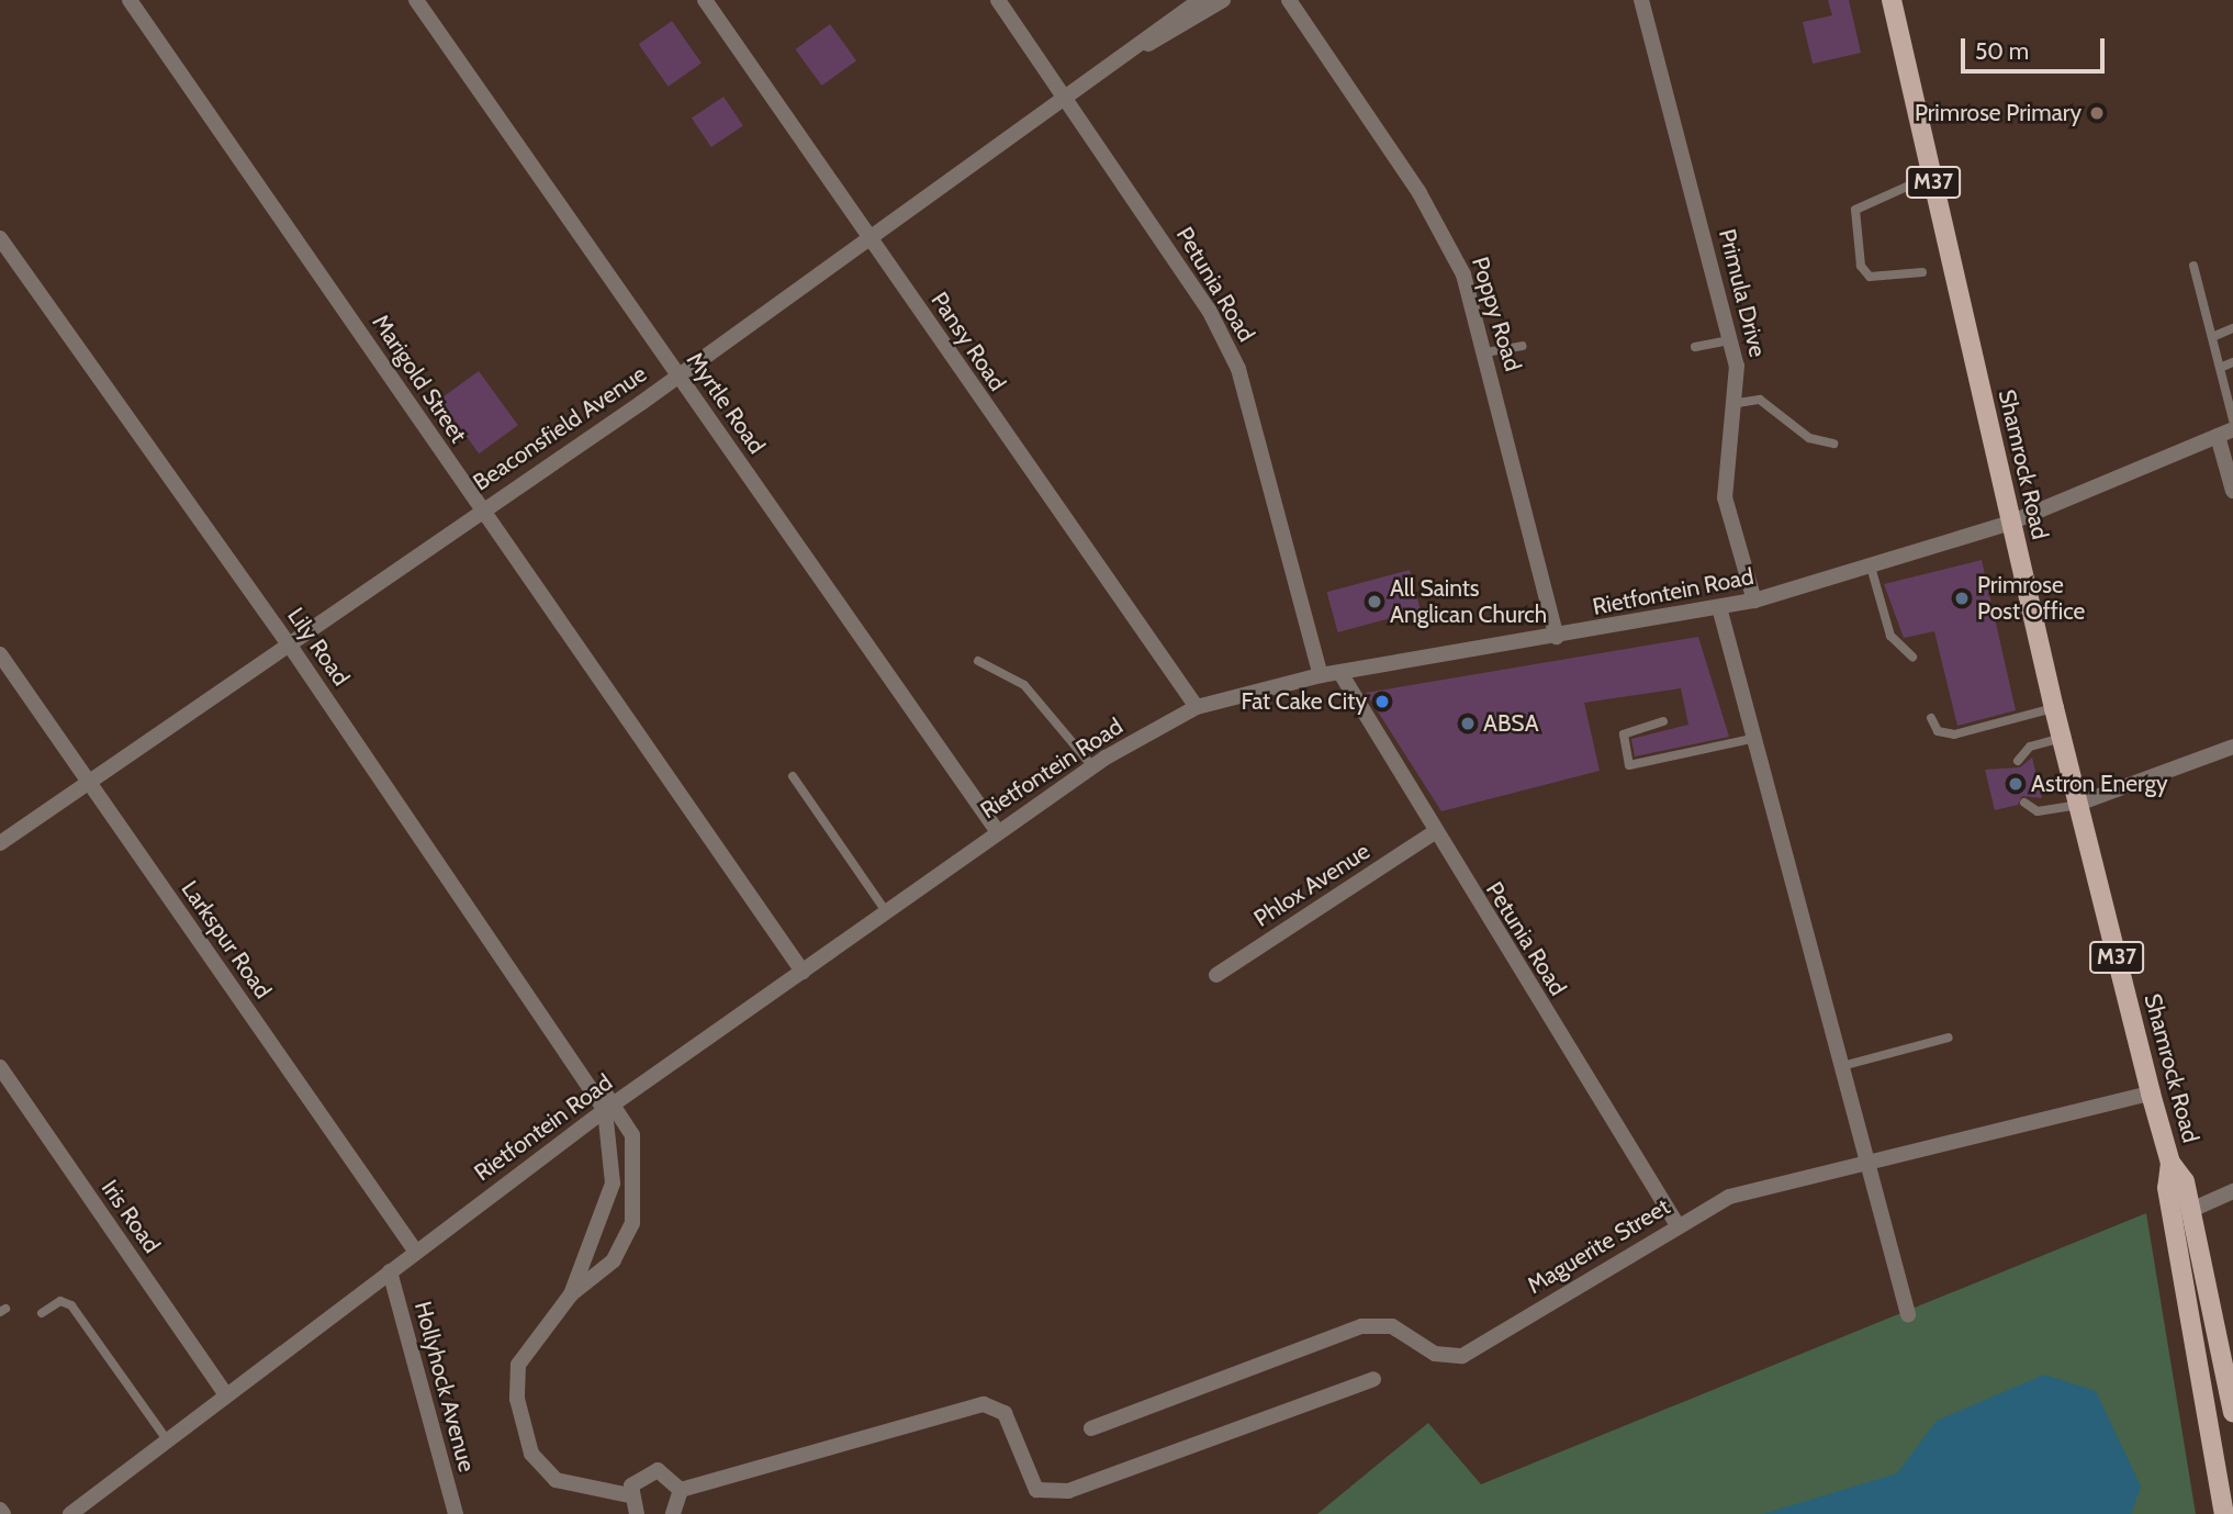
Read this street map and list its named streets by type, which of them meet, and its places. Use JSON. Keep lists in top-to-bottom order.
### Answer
{
  "streets": {
    "main road": ["M37", "Shamrock Road"],
    "street": [
      "Petunia Road",
      "Primula Drive",
      "Poppy Road",
      "Pansy Road",
      "Marigold Street",
      "Myrtle Road",
      "Beaconsfield Avenue",
      "Rietfontein Road",
      "Lily Road",
      "Phlox Avenue",
      "Larkspur Road",
      "Iris Road",
      "Maguerite Street",
      "Hollyhock Avenue"
    ]
  },
  "crossings": [
    ["Petunia Road", "Beaconsfield Avenue"],
    ["Petunia Road", "Rietfontein Road"],
    ["Petunia Road", "Phlox Avenue"],
    ["Petunia Road", "Maguerite Street"],
    ["Primula Drive", "Rietfontein Road"],
    ["Poppy Road", "Rietfontein Road"],
    ["Pansy Road", "Beaconsfield Avenue"],
    ["Pansy Road", "Rietfontein Road"],
    ["Marigold Street", "Beaconsfield Avenue"],
    ["Marigold Street", "Rietfontein Road"],
    ["Myrtle Road", "Beaconsfield Avenue"],
    ["Myrtle Road", "Rietfontein Road"],
    ["Beaconsfield Avenue", "Lily Road"],
    ["Beaconsfield Avenue", "Larkspur Road"],
    ["Shamrock Road", "Rietfontein Road"],
    ["Shamrock Road", "Maguerite Street"],
    ["Rietfontein Road", "Lily Road"],
    ["Rietfontein Road", "Larkspur Road"],
    ["Rietfontein Road", "Iris Road"],
    ["Rietfontein Road", "Hollyhock Avenue"]
  ],
  "places": [
    "Primrose Primary",
    "Primrose Post Office",
    "All Saints Anglican Church",
    "Fat Cake City",
    "ABSA",
    "Astron Energy"
  ],
  "scale_bar": "50 m"
}
